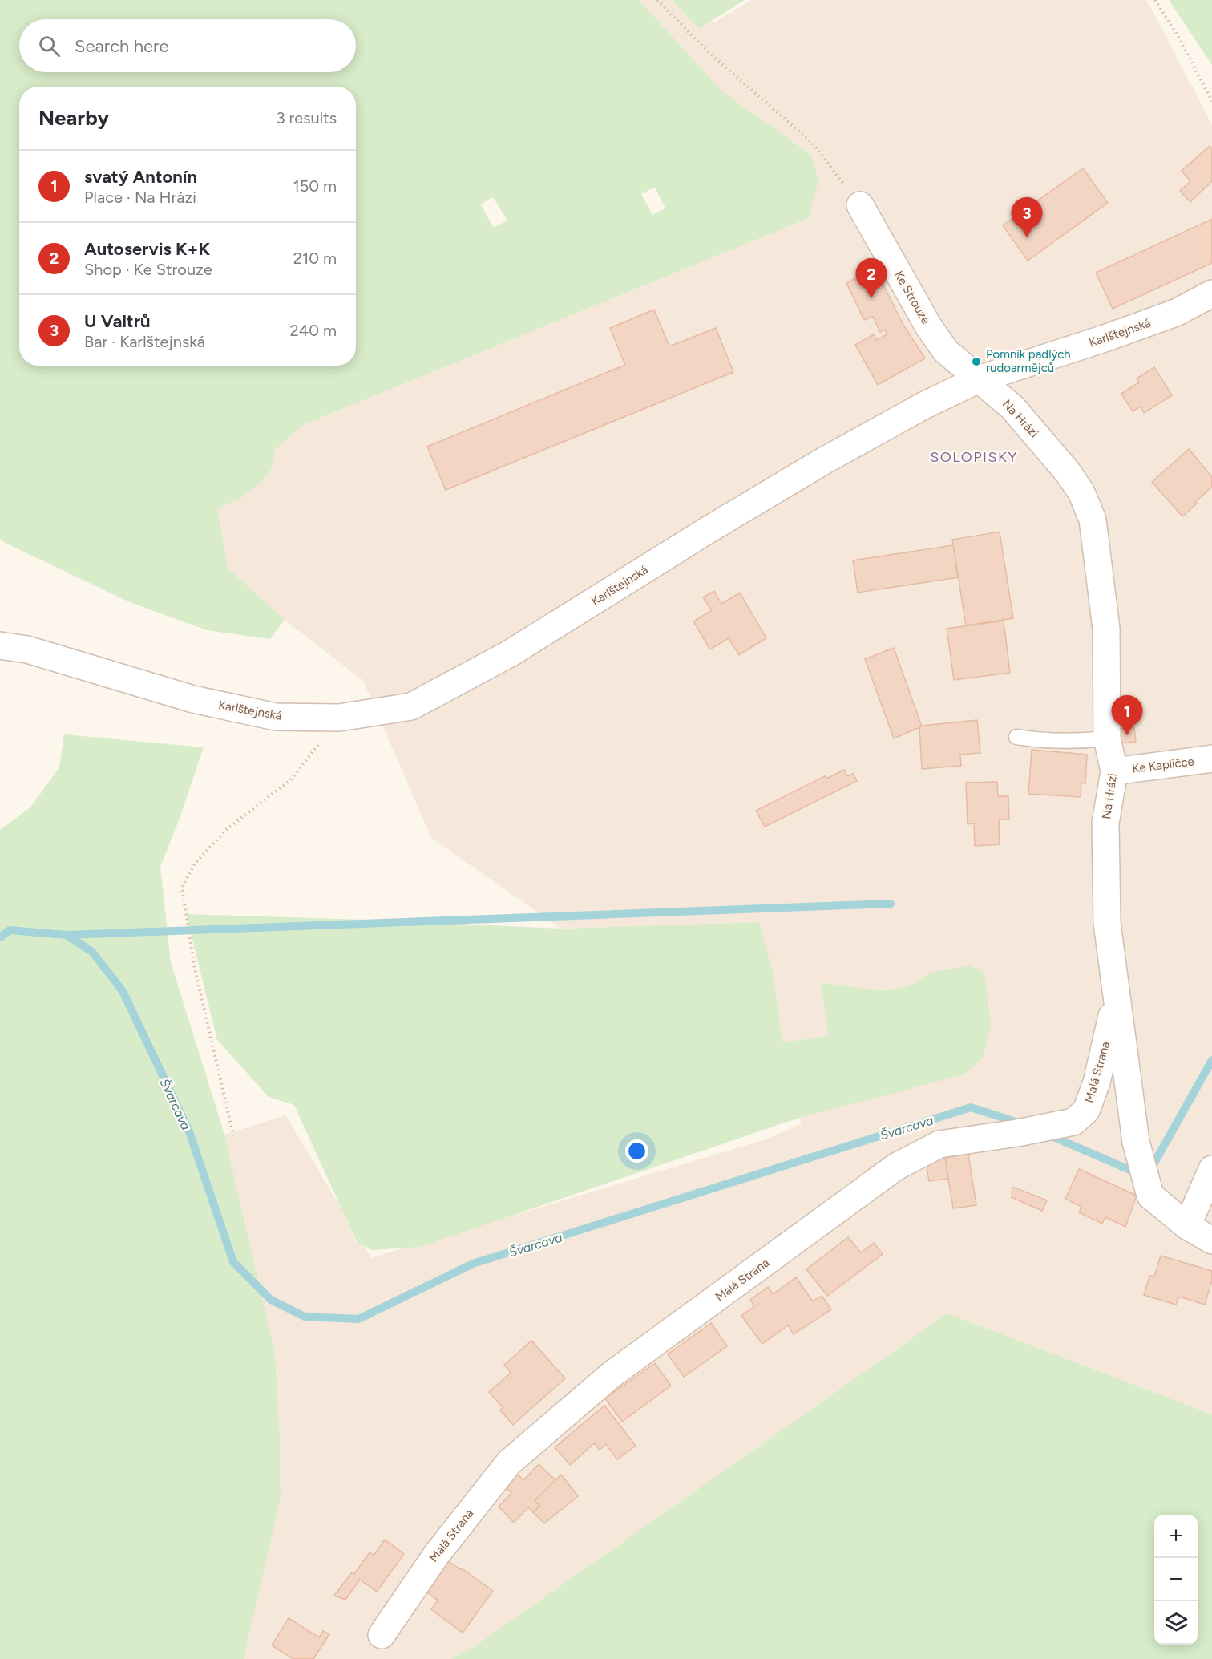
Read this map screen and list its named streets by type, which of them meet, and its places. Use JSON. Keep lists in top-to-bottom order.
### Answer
{
  "streets": {
    "street": [
      "Ke Strouze",
      "Karlštejnská",
      "Na Hrázi",
      "Ke Kapličce",
      "Malá Strana"
    ]
  },
  "crossings": [
    ["Ke Strouze", "Karlštejnská"],
    ["Ke Strouze", "Na Hrázi"],
    ["Karlštejnská", "Na Hrázi"],
    ["Na Hrázi", "Ke Kapličce"],
    ["Na Hrázi", "Malá Strana"]
  ],
  "districts": ["SOLOPISKY"],
  "water": ["Švarcava"],
  "places": ["Pomník padlých rudoarmějců"],
  "page": {
    "search": "Search here",
    "heading": ["Nearby", "3 results"],
    "list": [
      {
        "mark": "1",
        "name": "svatý Antonín",
        "note": "Place · Na Hrázi",
        "value": "150 m"
      },
      {
        "mark": "2",
        "name": "Autoservis K+K",
        "note": "Shop · Ke Strouze",
        "value": "210 m"
      },
      {
        "mark": "3",
        "name": "U Valtrů",
        "note": "Bar · Karlštejnská",
        "value": "240 m"
      }
    ],
    "pins": ["3", "2", "1"],
    "map_buttons": ["+", "−"]
  }
}
